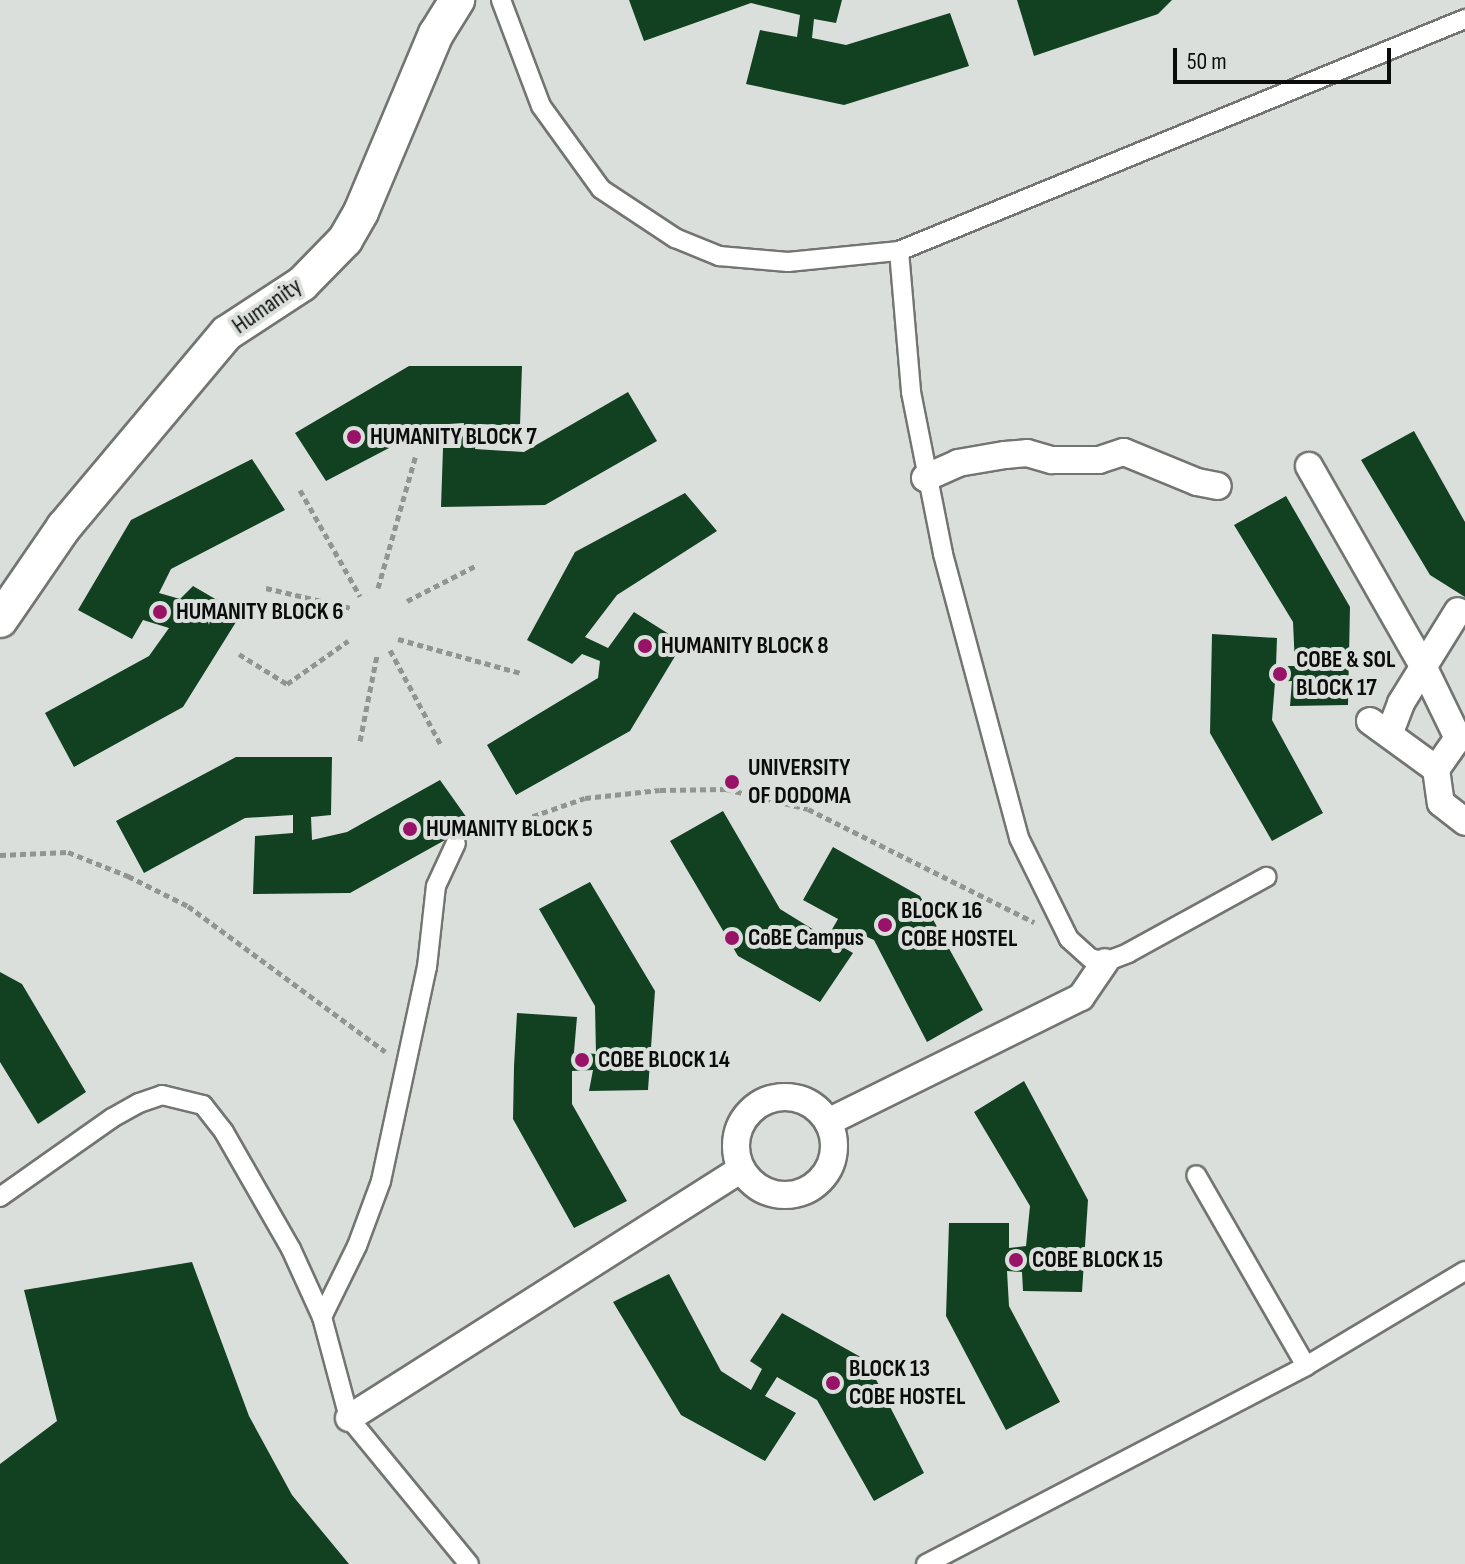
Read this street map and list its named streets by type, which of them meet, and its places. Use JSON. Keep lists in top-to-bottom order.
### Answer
{
  "streets": {
    "street": ["Humanity"]
  },
  "places": [
    "HUMANITY BLOCK 7",
    "HUMANITY BLOCK 6",
    "HUMANITY BLOCK 8",
    "COBE & SOL BLOCK 17",
    "UNIVERSITY OF DODOMA",
    "HUMANITY BLOCK 5",
    "BLOCK 16 COBE HOSTEL",
    "CoBE Campus",
    "COBE BLOCK 14",
    "COBE BLOCK 15",
    "BLOCK 13 COBE HOSTEL"
  ],
  "scale_bar": "50 m"
}
